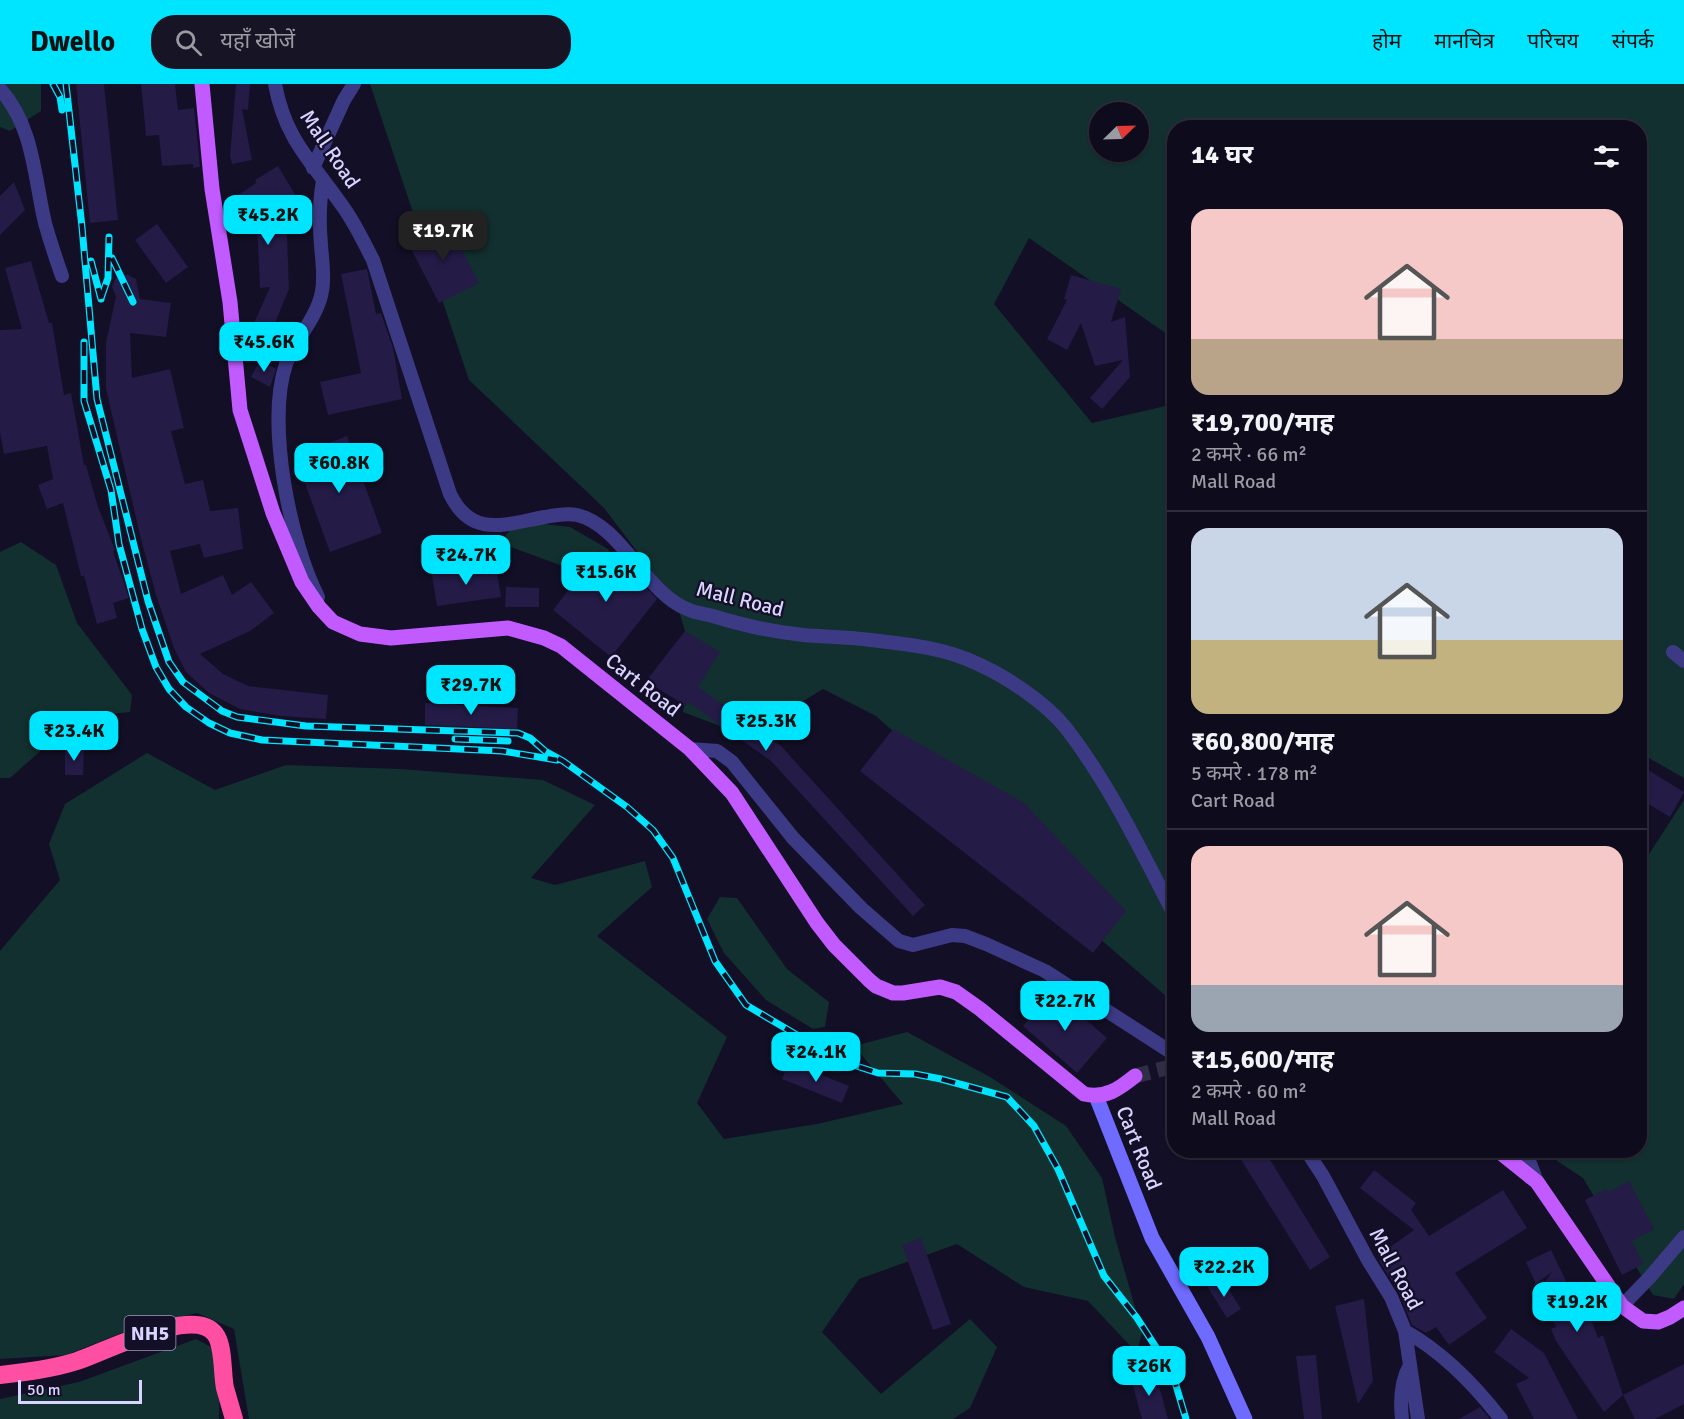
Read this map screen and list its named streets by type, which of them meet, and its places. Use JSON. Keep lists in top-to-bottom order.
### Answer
{
  "streets": {
    "highway": ["NH5"],
    "main road": ["Cart Road"],
    "street": ["Mall Road"]
  },
  "scale_bar": "50 m",
  "north": "top right",
  "page": {
    "header": "Dwello",
    "search": "यहाँ खोजें",
    "nav": [
      "होम",
      "मानचित्र",
      "परिचय",
      "संपर्क"
    ],
    "heading": "14 घर",
    "list": [
      {
        "name": "₹19,700/माह",
        "note": "2 कमरे · 66 m² · Mall Road"
      },
      {
        "name": "₹60,800/माह",
        "note": "5 कमरे · 178 m² · Cart Road"
      },
      {
        "name": "₹15,600/माह",
        "note": "2 कमरे · 60 m² · Mall Road"
      }
    ],
    "price": [
      "₹45.2K",
      "₹19.7K",
      "₹45.6K",
      "₹60.8K",
      "₹24.7K",
      "₹15.6K",
      "₹29.7K",
      "₹25.3K",
      "₹23.4K",
      "₹22.7K",
      "₹24.1K",
      "₹22.2K",
      "₹19.2K",
      "₹26K"
    ],
    "scale": "50 m"
  }
}
